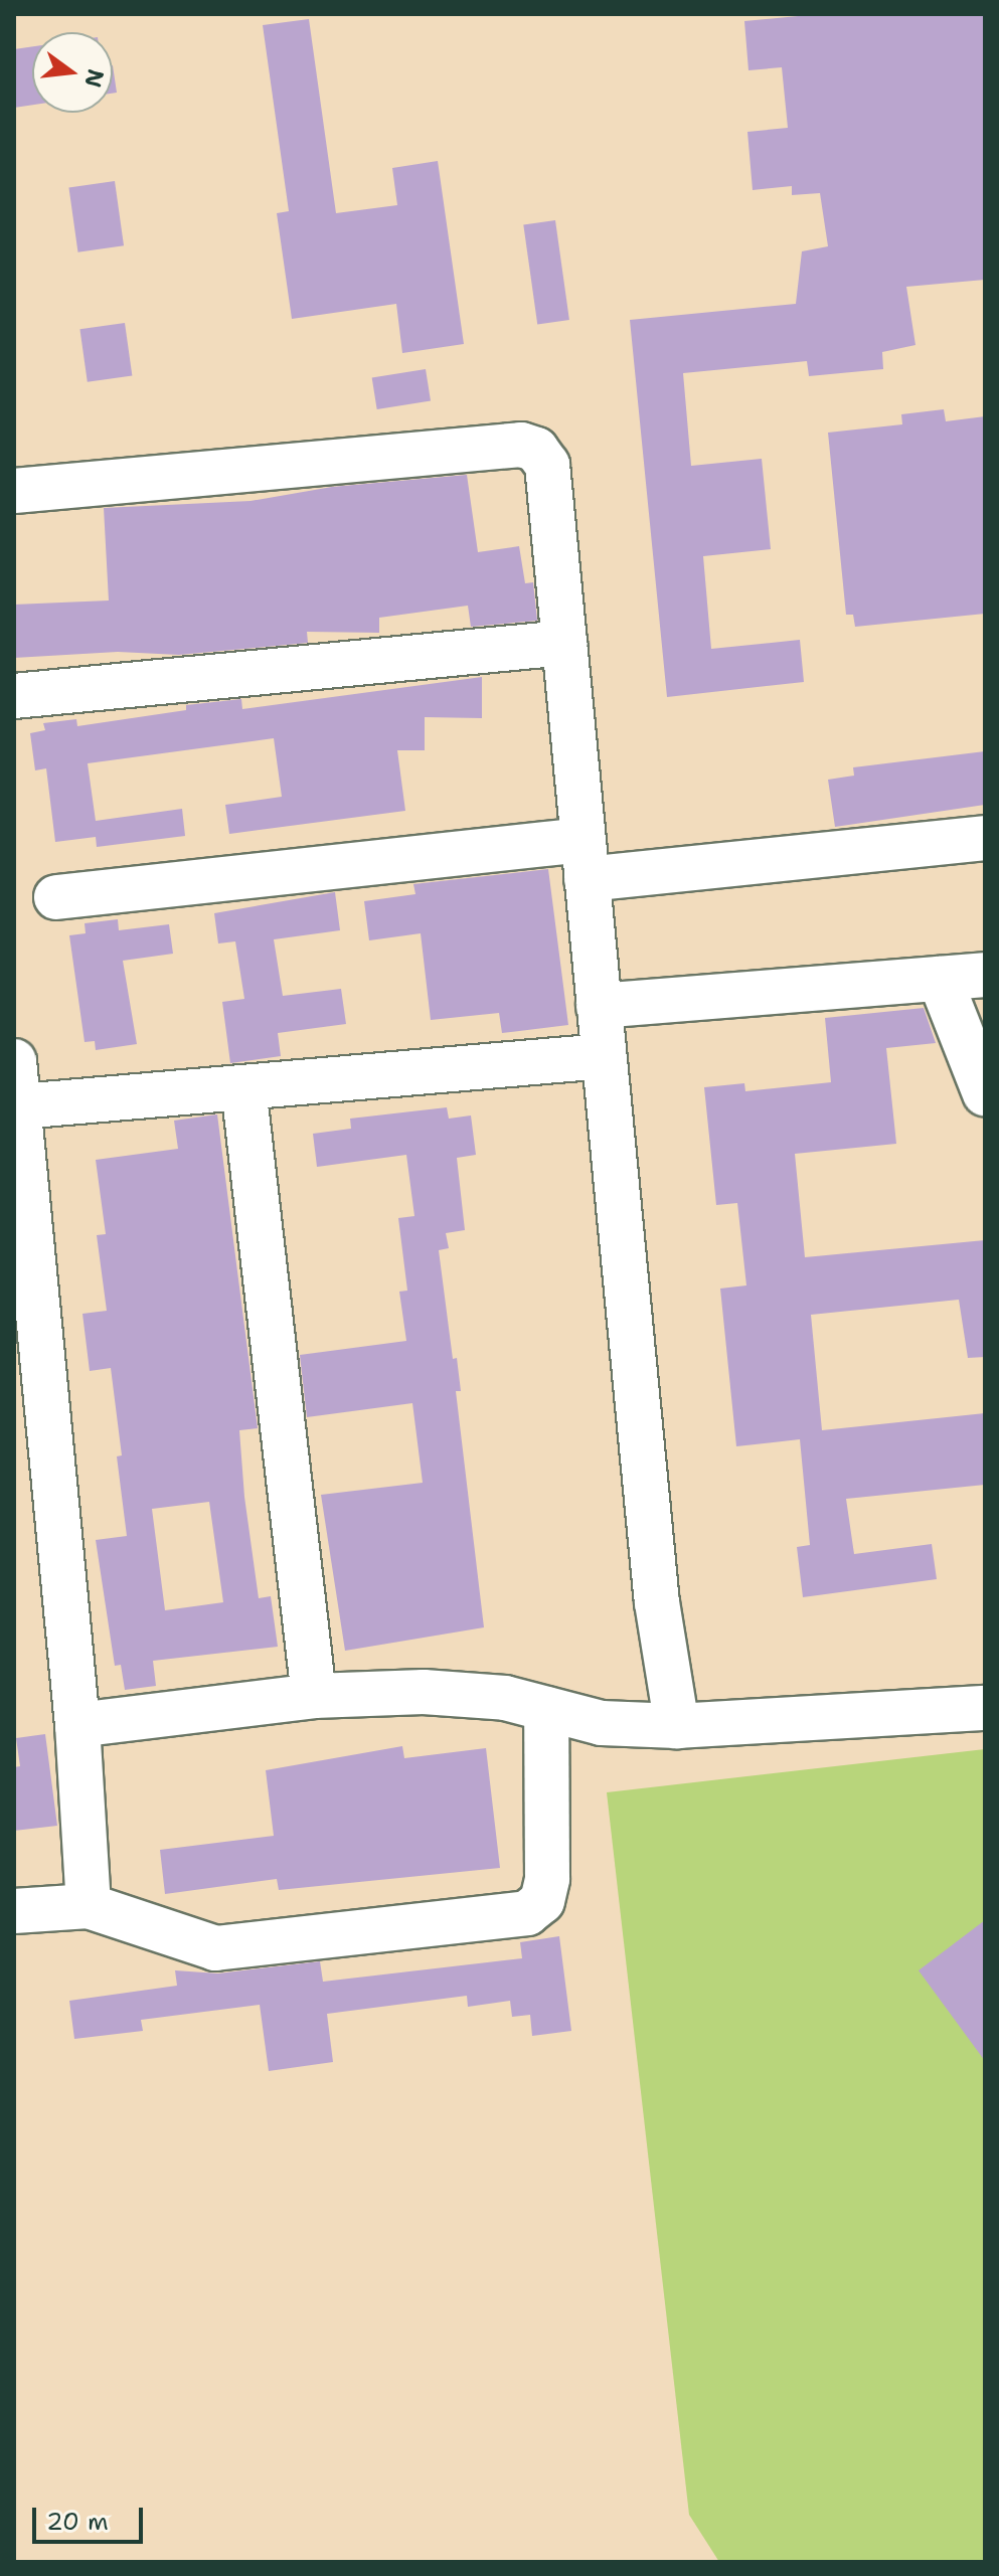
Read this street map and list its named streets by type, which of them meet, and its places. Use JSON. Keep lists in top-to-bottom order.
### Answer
{
  "scale_bar": "20 m",
  "north": "right"
}
